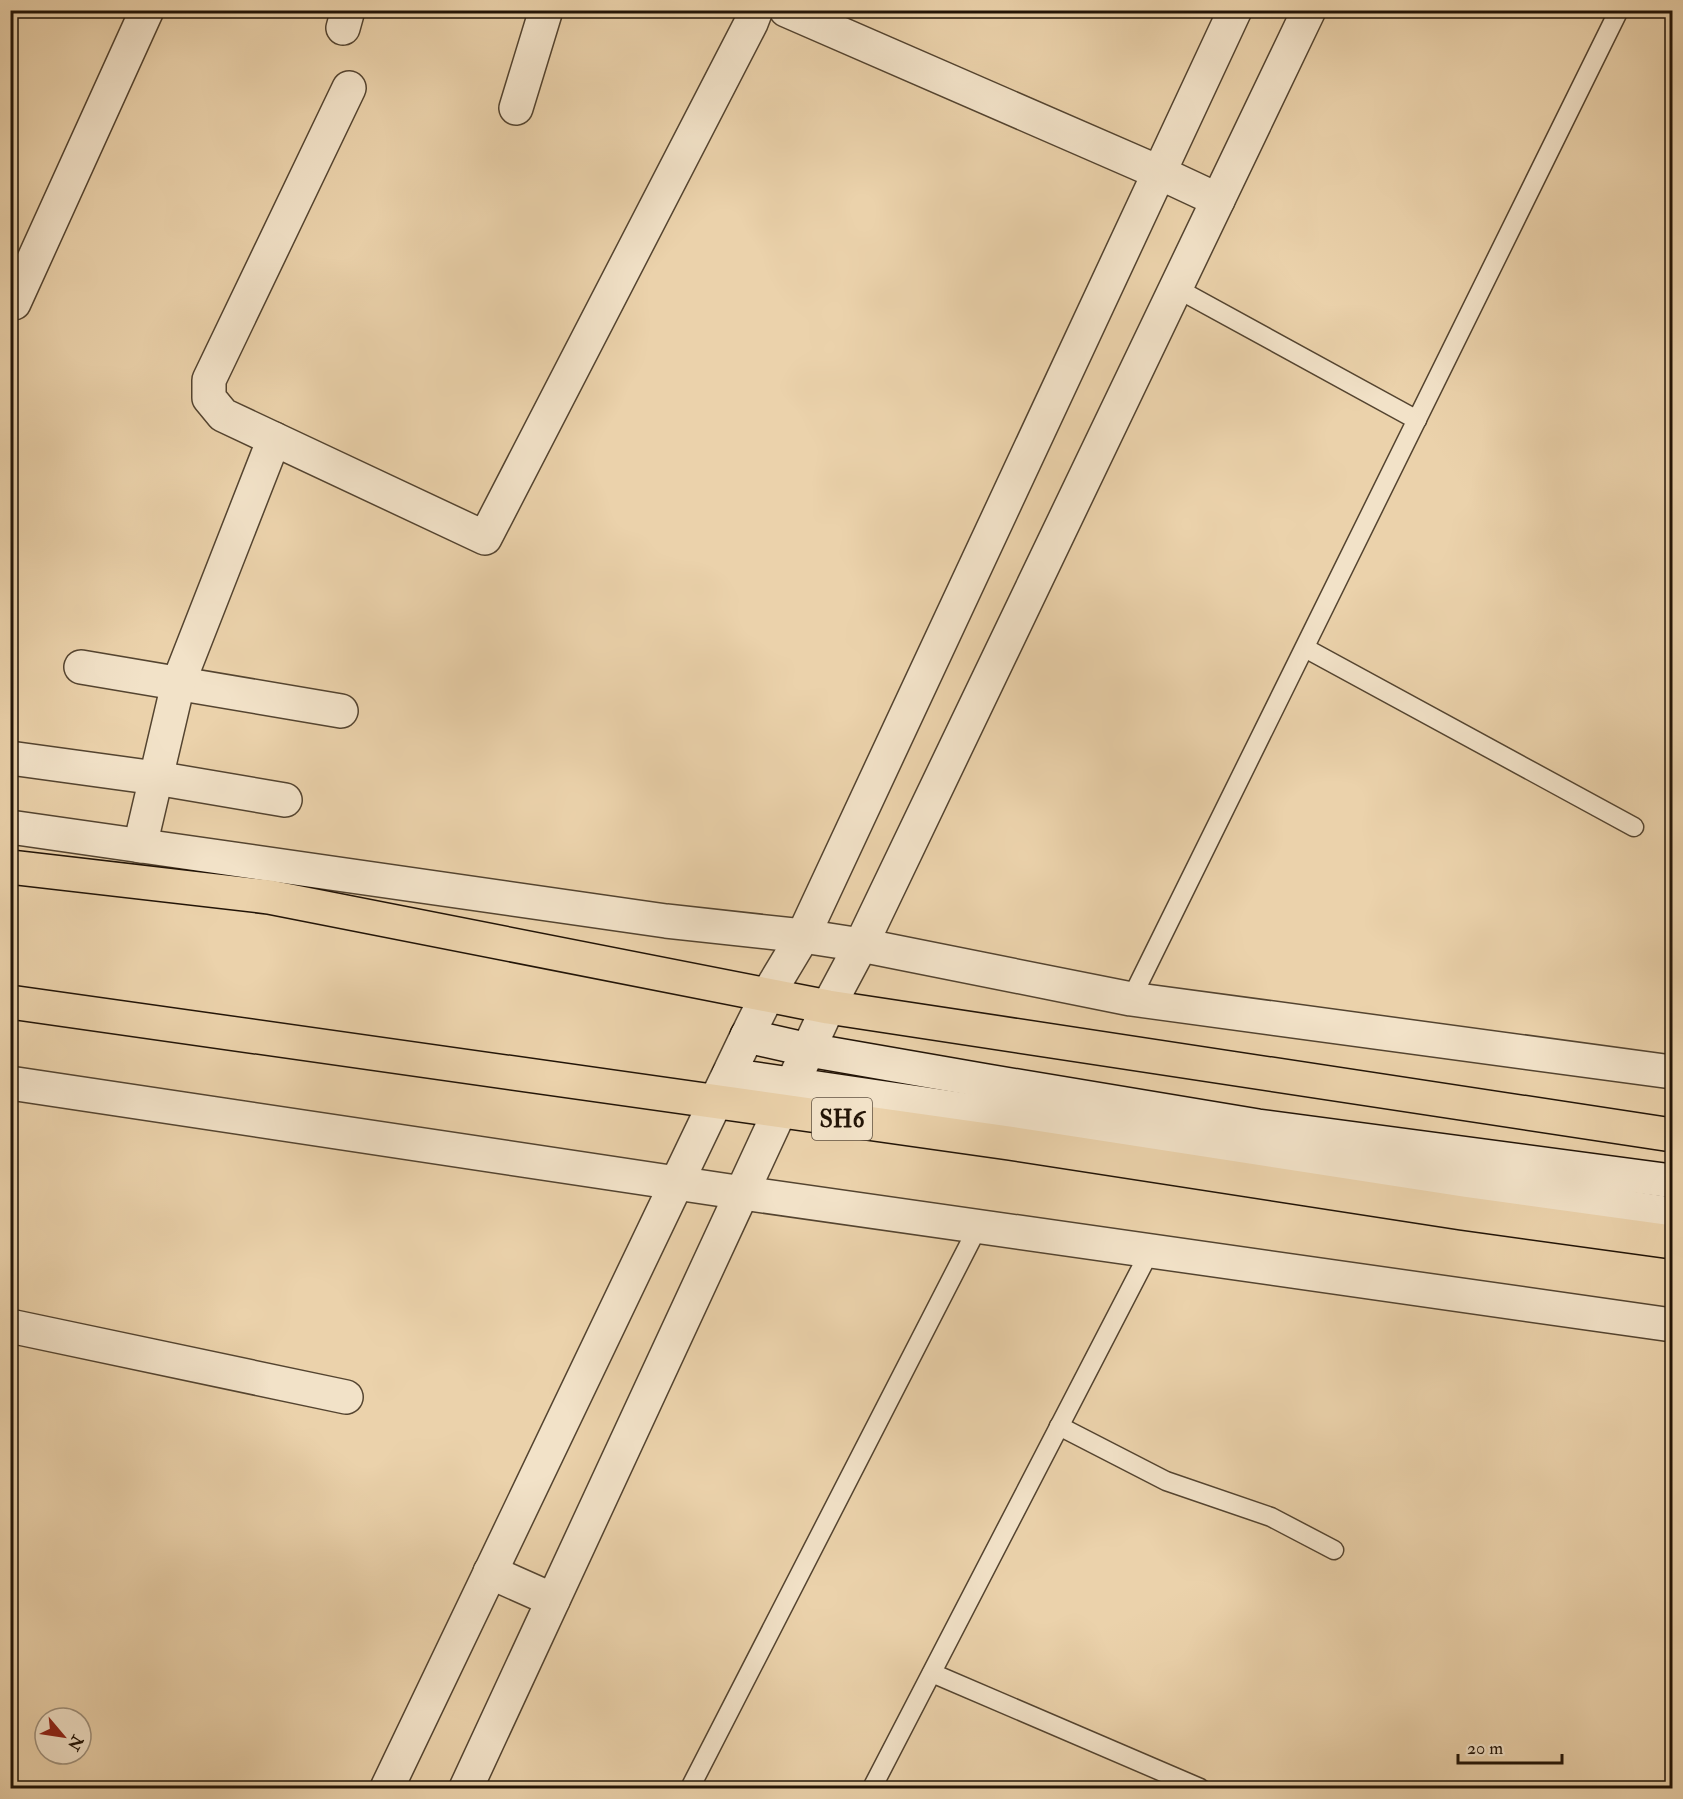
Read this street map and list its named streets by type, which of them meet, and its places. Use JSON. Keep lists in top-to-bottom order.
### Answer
{
  "streets": {
    "highway": ["SH6"]
  },
  "scale_bar": "20 m",
  "north": "bottom right"
}
